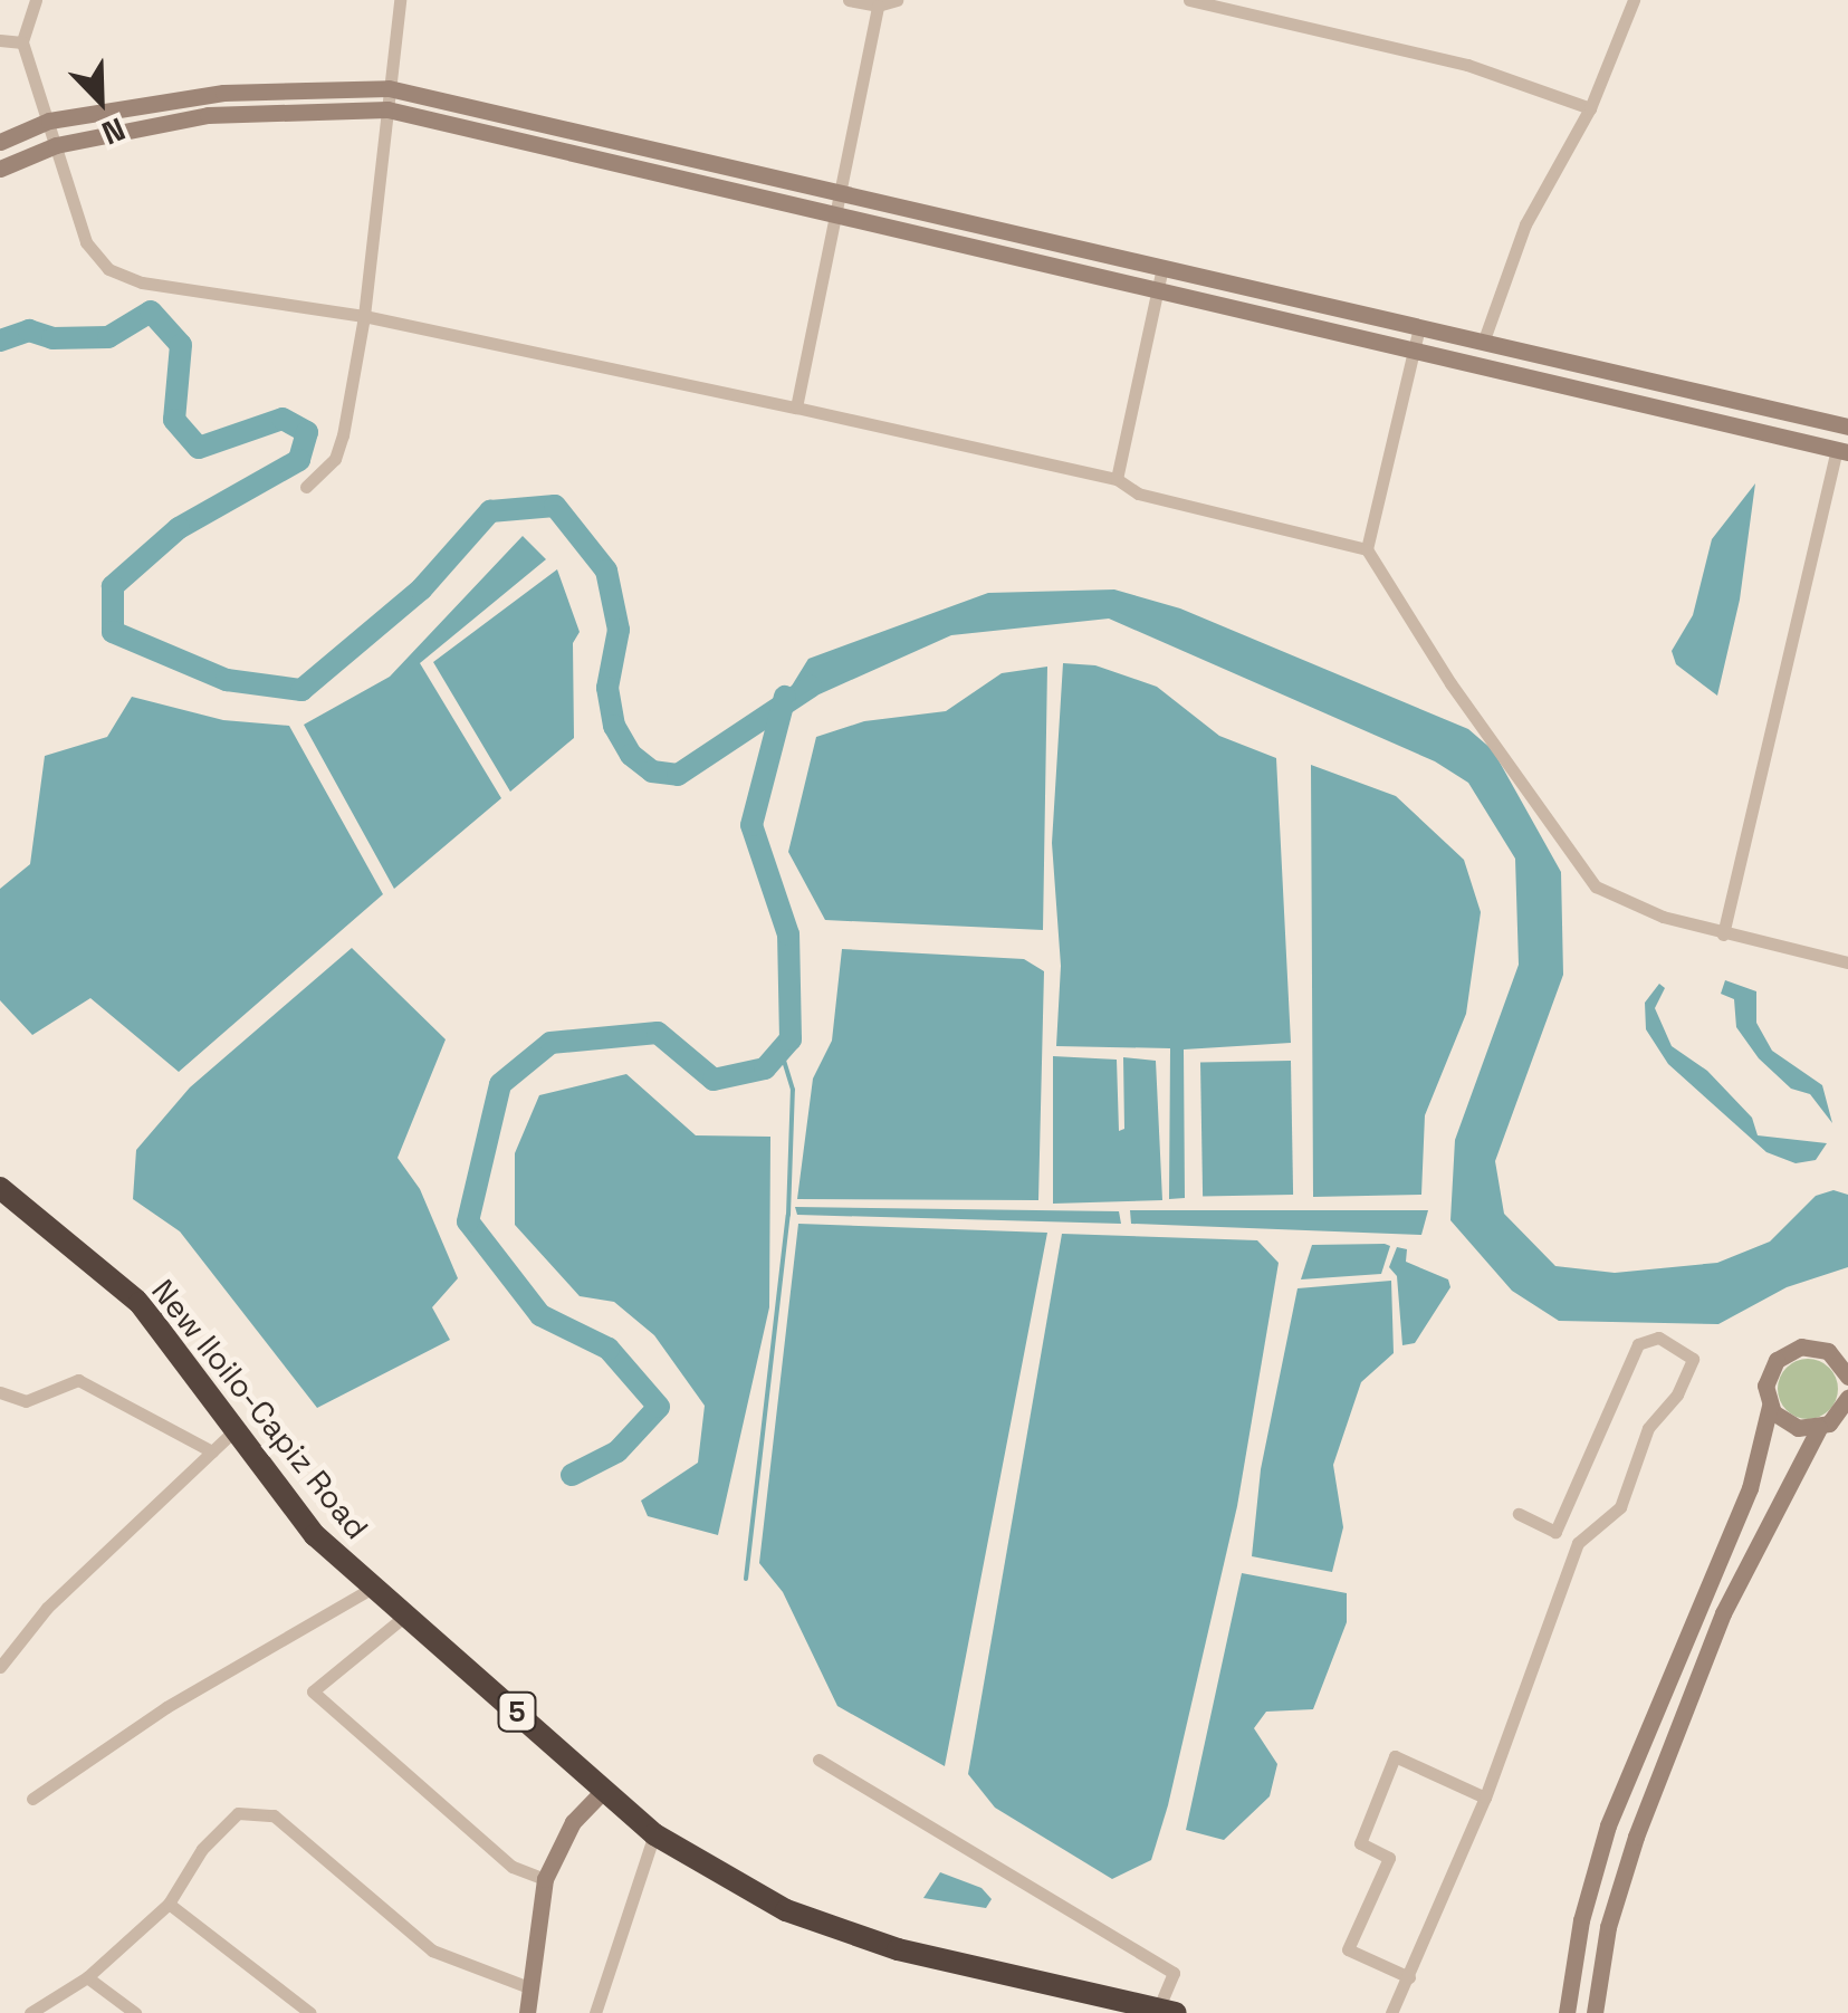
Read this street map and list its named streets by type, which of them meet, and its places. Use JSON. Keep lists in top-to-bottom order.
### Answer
{
  "streets": {
    "highway": ["New Iloilo-Capiz Road", "5"]
  },
  "north": "bottom right"
}
